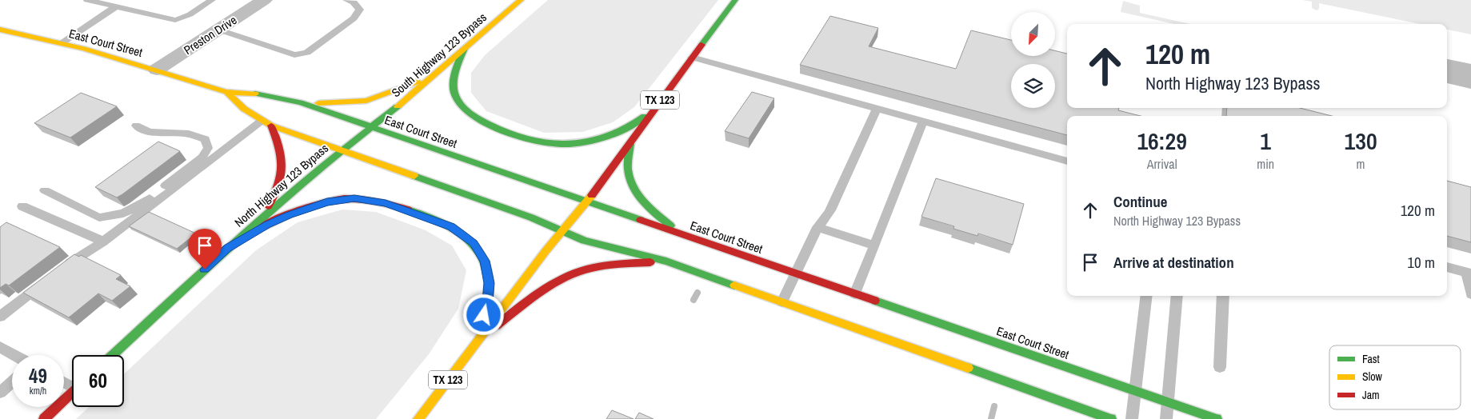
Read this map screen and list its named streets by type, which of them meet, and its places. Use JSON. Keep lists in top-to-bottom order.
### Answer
{
  "streets": {
    "main road": [
      "East Court Street",
      "South Highway 123 Bypass",
      "TX 123",
      "North Highway 123 Bypass"
    ],
    "street": ["Preston Drive"]
  },
  "crossings": [
    ["Preston Drive", "East Court Street"],
    ["East Court Street", "South Highway 123 Bypass"],
    ["East Court Street", "TX 123"],
    ["East Court Street", "North Highway 123 Bypass"],
    ["South Highway 123 Bypass", "North Highway 123 Bypass"]
  ],
  "legend": ["Fast", "Slow", "Jam"],
  "north": "bottom left",
  "page": {
    "turn": ["120 m", "North Highway 123 Bypass"],
    "eta": [
      "16:29",
      "Arrival",
      "1",
      "min",
      "130",
      "m"
    ],
    "list": [
      {
        "name": "Continue",
        "note": "North Highway 123 Bypass",
        "value": "120 m"
      },
      {
        "name": "Arrive at destination",
        "value": "10 m"
      }
    ],
    "speed": "49 km/h",
    "limit": "60"
  }
}
